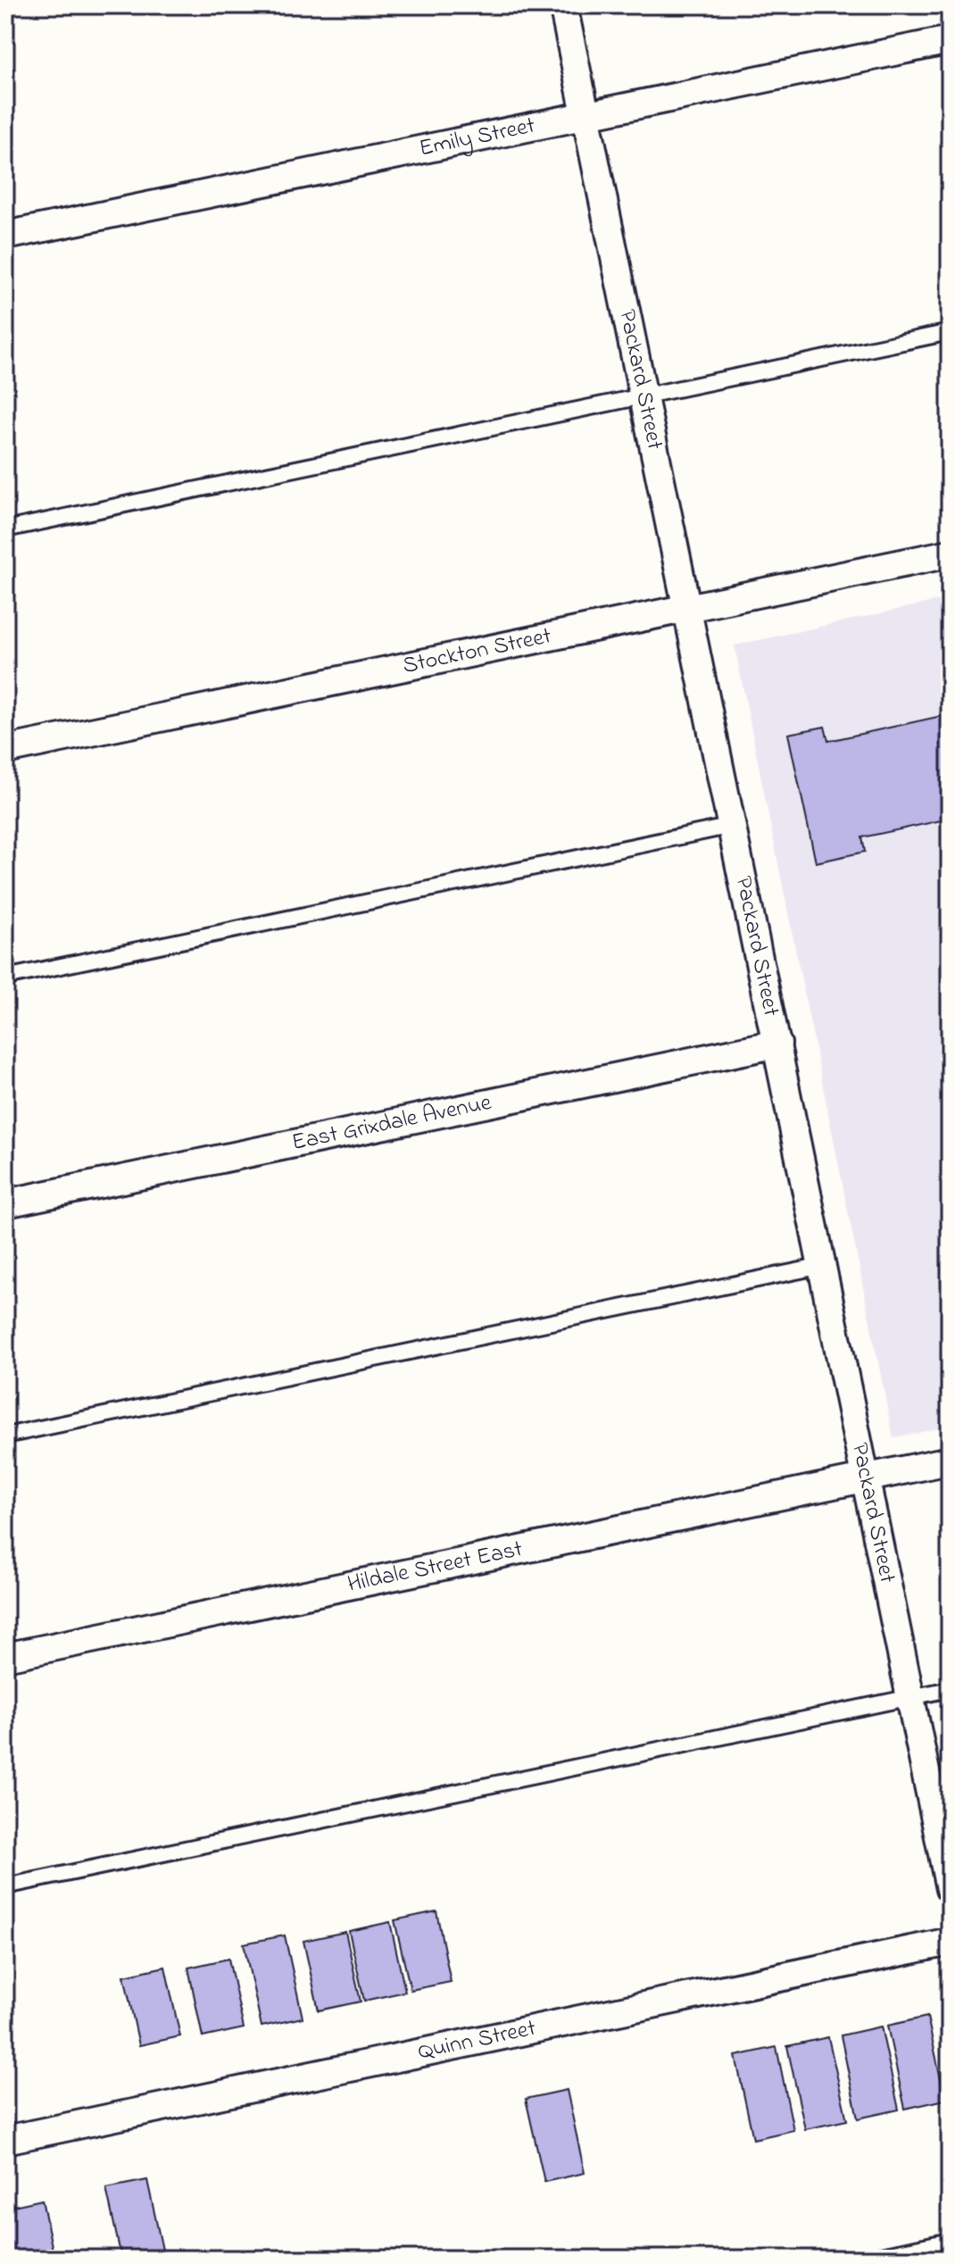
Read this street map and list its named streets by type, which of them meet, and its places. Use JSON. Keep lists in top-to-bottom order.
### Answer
{
  "streets": {
    "street": [
      "Emily Street",
      "Packard Street",
      "Stockton Street",
      "East Grixdale Avenue",
      "Hildale Street East",
      "Quinn Street"
    ]
  },
  "crossings": [
    ["Emily Street", "Packard Street"],
    ["Packard Street", "Stockton Street"],
    ["Packard Street", "East Grixdale Avenue"],
    ["Packard Street", "Hildale Street East"]
  ]
}
